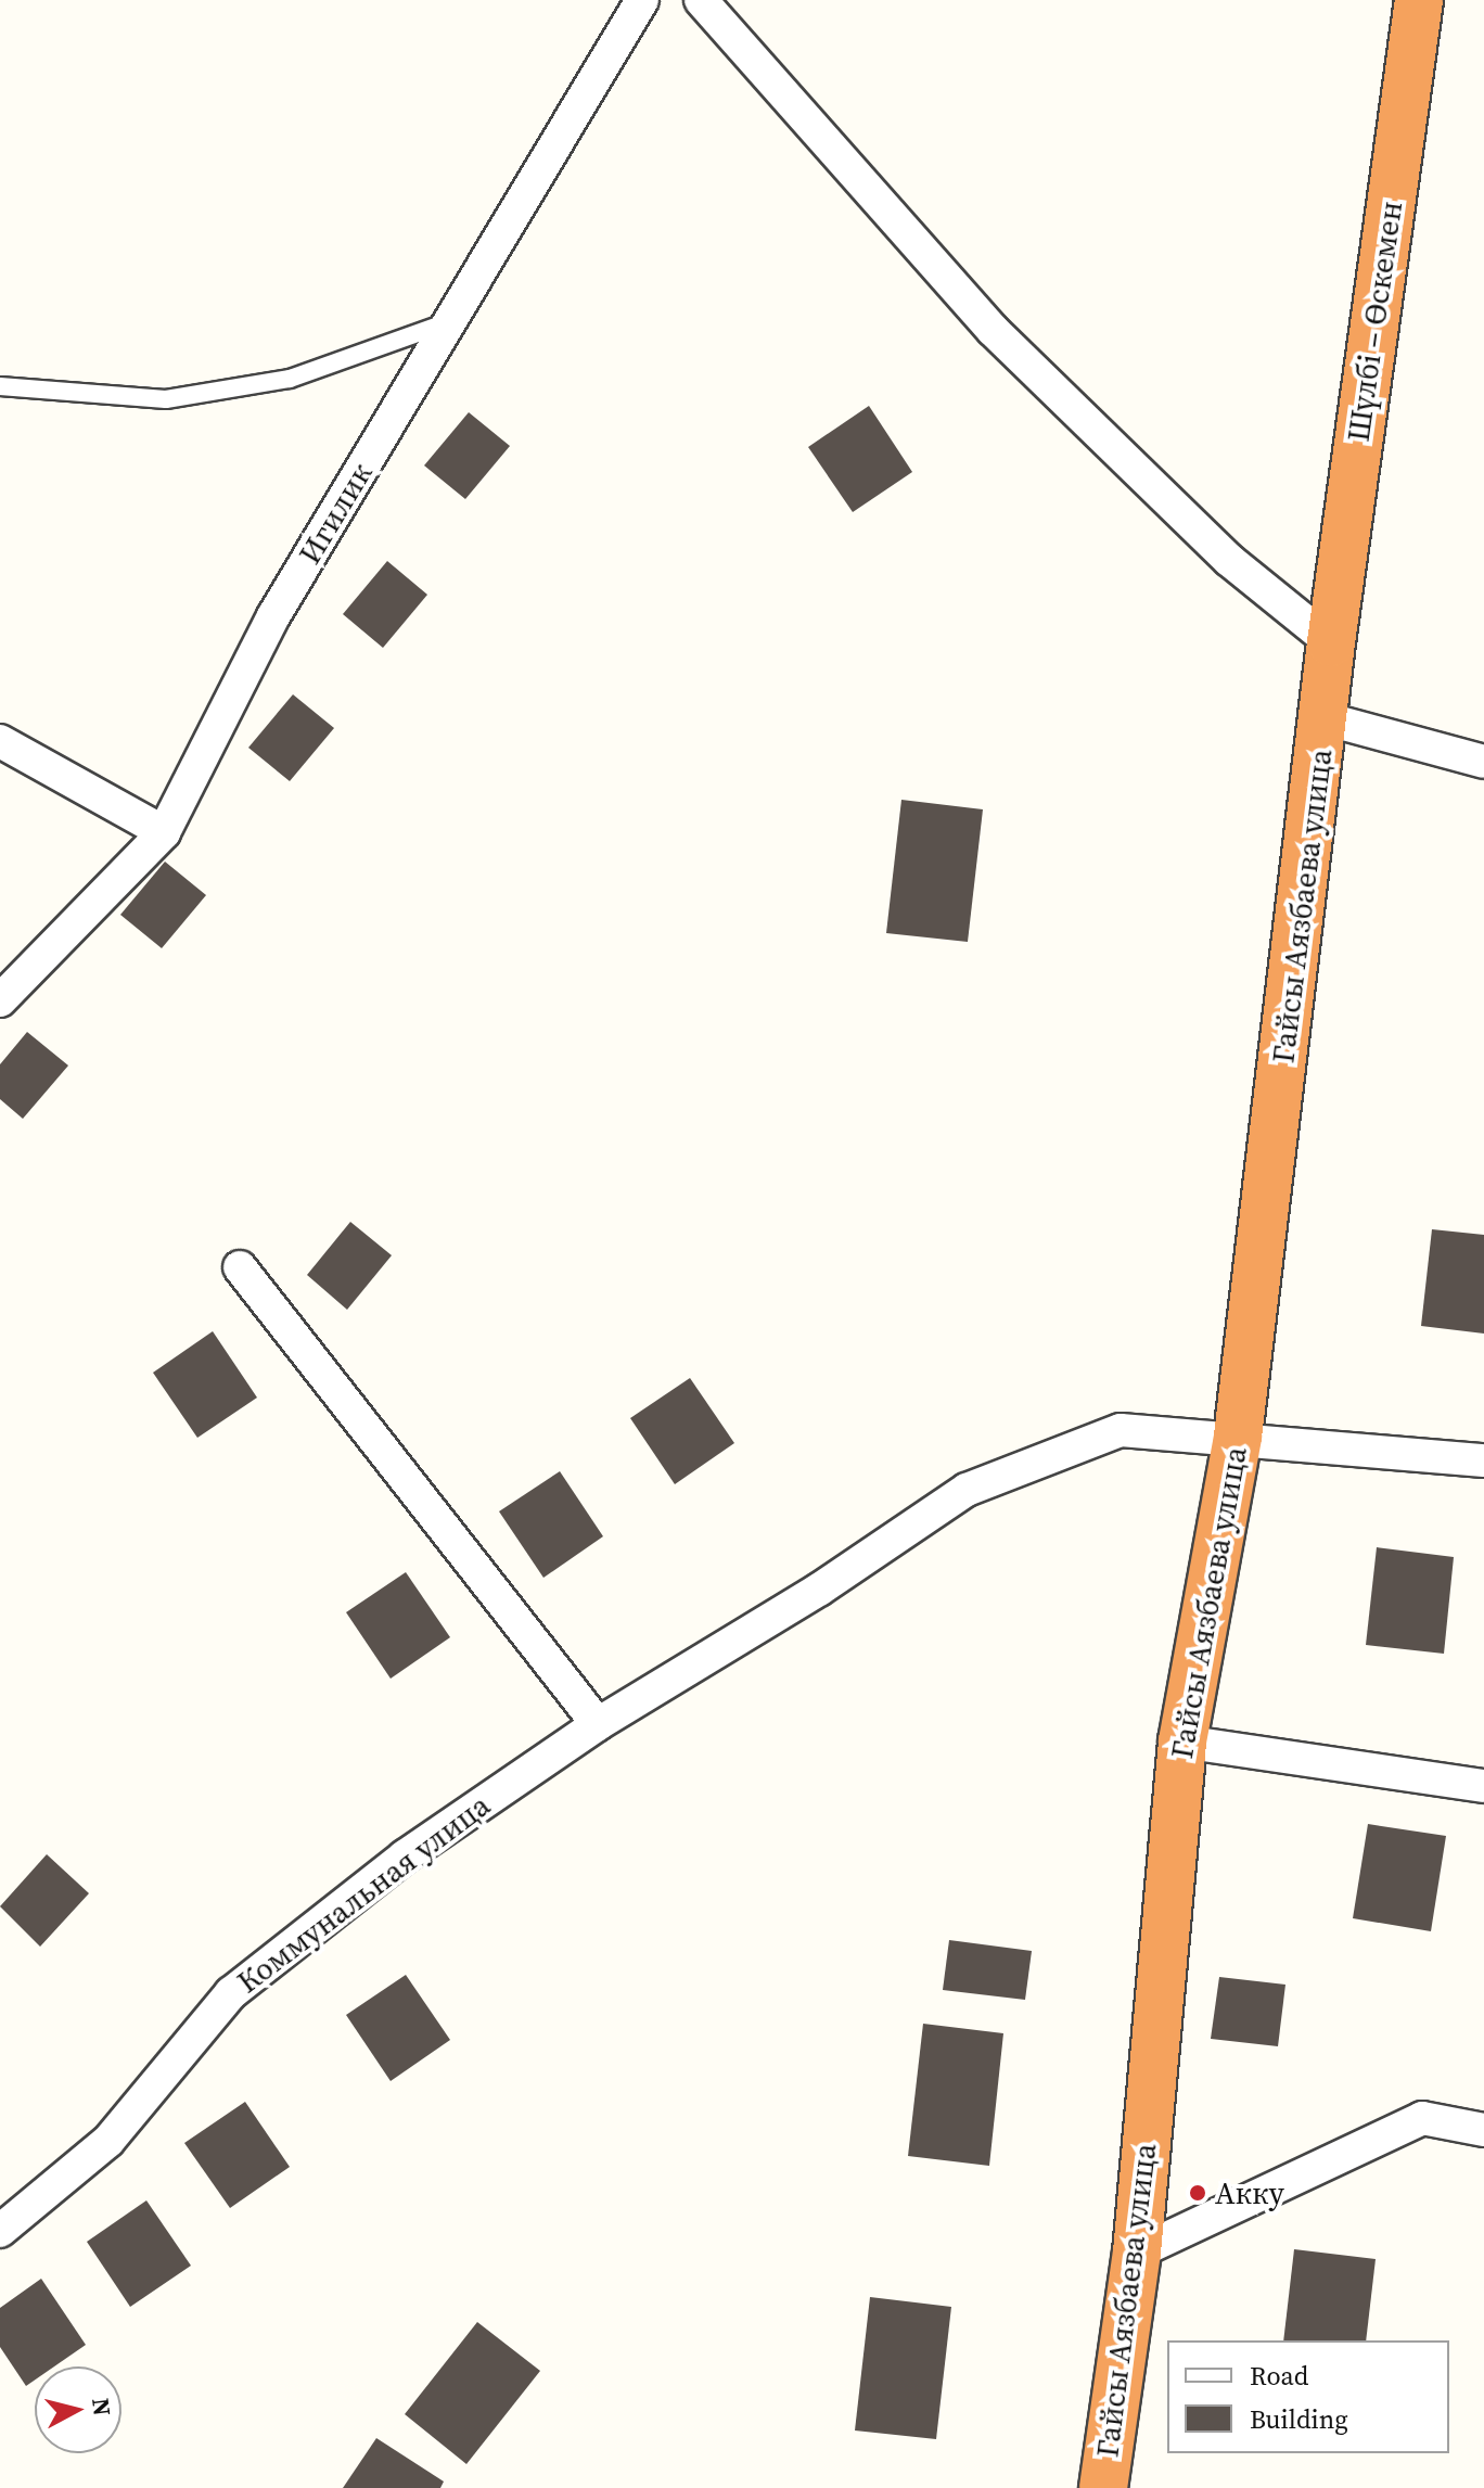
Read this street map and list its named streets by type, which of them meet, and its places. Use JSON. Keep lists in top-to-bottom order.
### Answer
{
  "streets": {
    "highway": ["Шүлбі – Өскемен", "Гайсы Аязбаева улица"],
    "street": ["Игилик", "Коммунальная улица"]
  },
  "crossings": [
    ["Шүлбі – Өскемен", "Гайсы Аязбаева улица"],
    ["Гайсы Аязбаева улица", "Коммунальная улица"]
  ],
  "places": ["Акку"],
  "legend": ["Road", "Building"],
  "north": "right"
}
